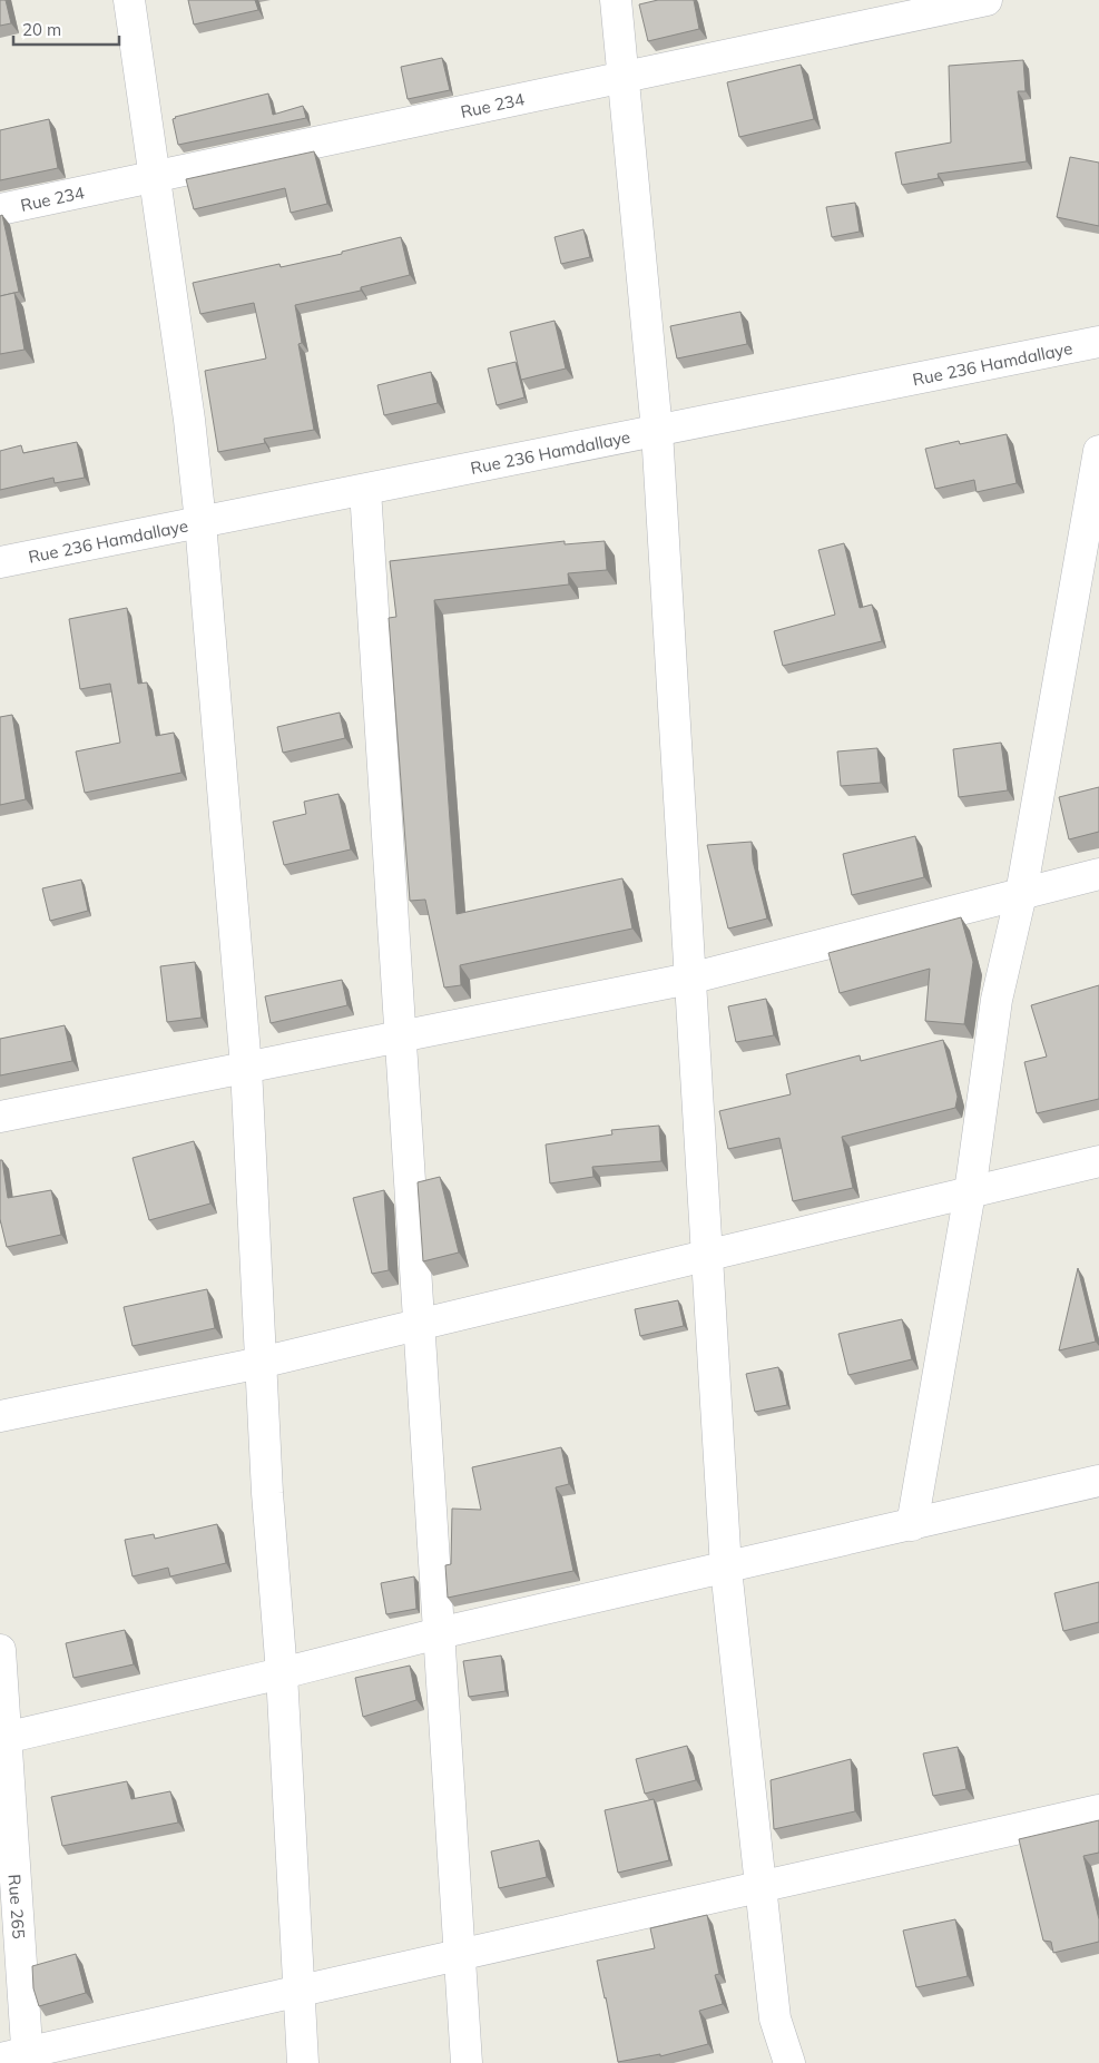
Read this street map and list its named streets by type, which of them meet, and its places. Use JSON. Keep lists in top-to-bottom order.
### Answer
{
  "streets": {
    "street": ["Rue 234", "Rue 236 Hamdallaye", "Rue 265"]
  },
  "scale_bar": "20 m"
}
